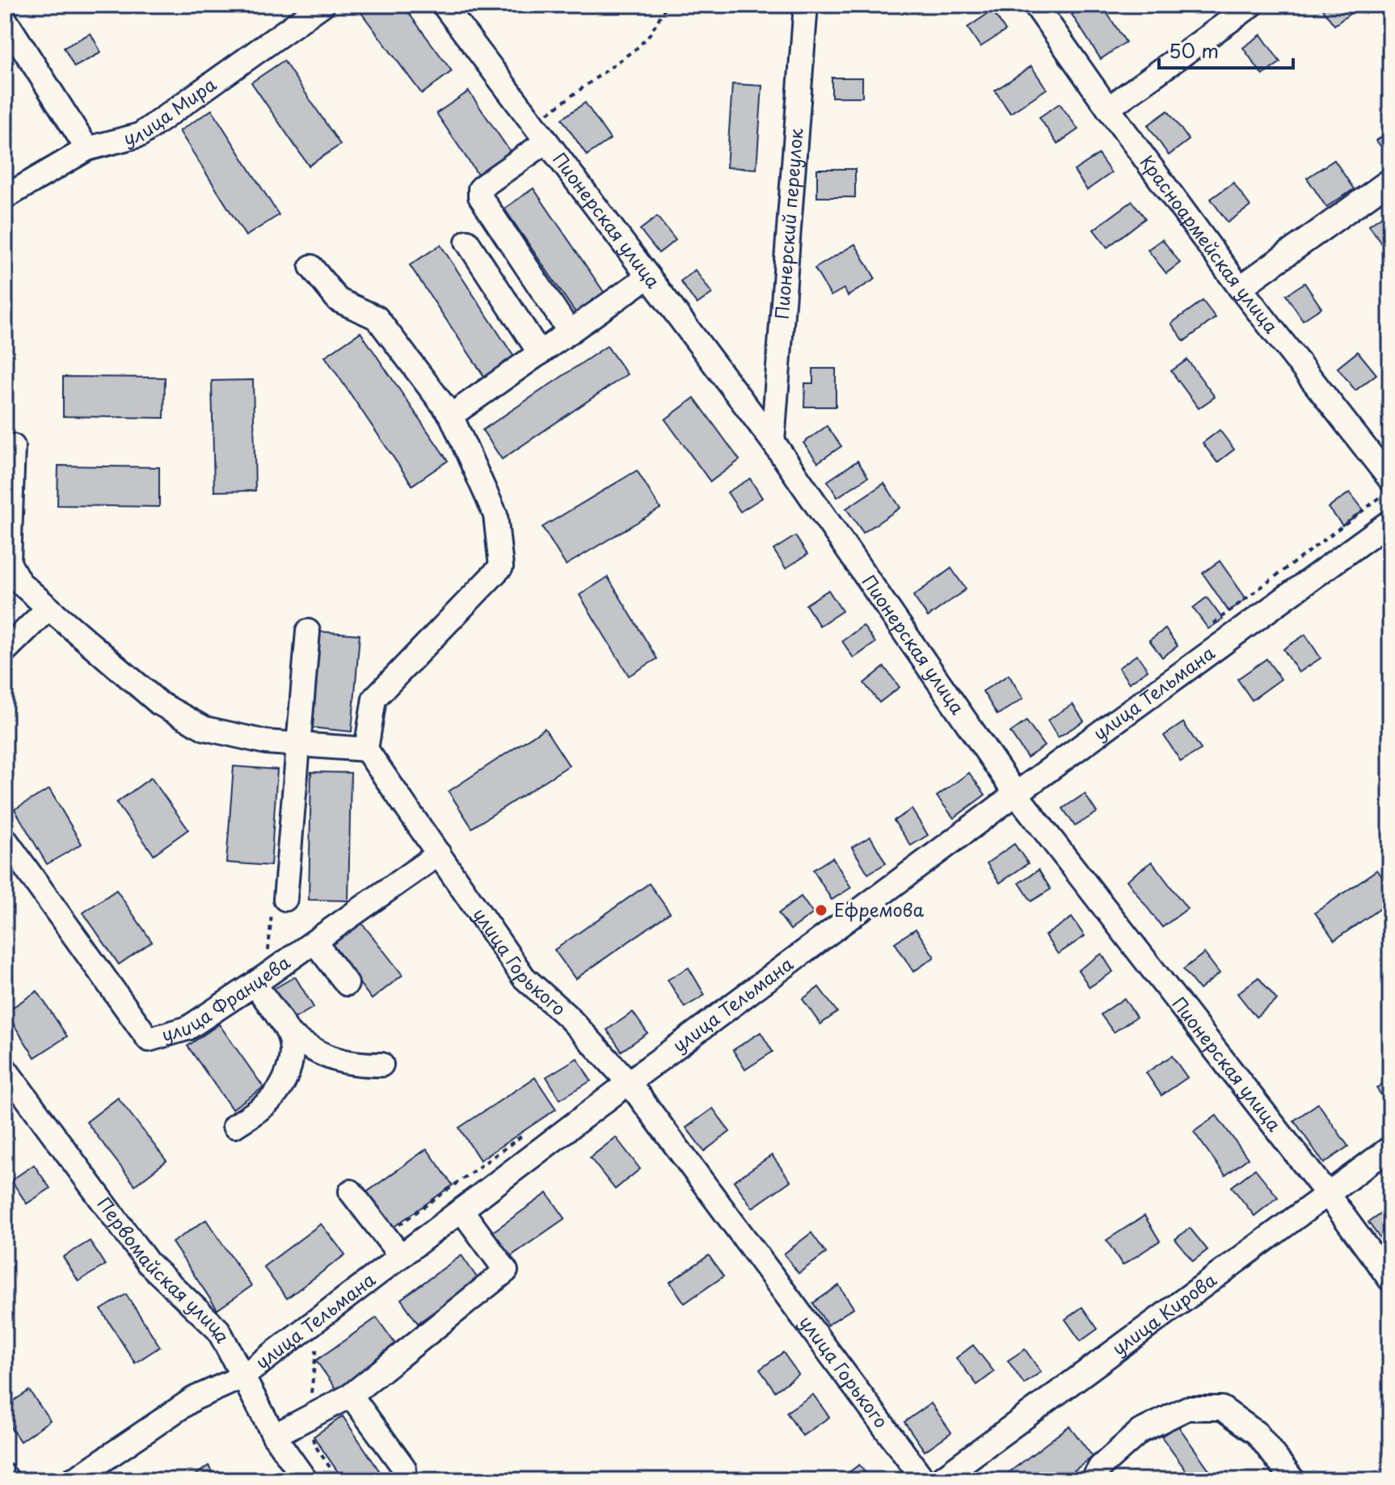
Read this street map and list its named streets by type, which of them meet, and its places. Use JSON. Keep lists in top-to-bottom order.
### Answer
{
  "streets": {
    "street": [
      "улица Мира",
      "Пионерская улица",
      "Пионерский переулок",
      "Красноармейская улица",
      "улица Тельмана",
      "улица Горького",
      "улица Францева",
      "Первомайская улица",
      "улица Кирова"
    ]
  },
  "crossings": [
    ["Пионерская улица", "Пионерский переулок"],
    ["Пионерская улица", "улица Тельмана"],
    ["Пионерская улица", "улица Кирова"],
    ["улица Тельмана", "улица Горького"],
    ["улица Тельмана", "Первомайская улица"],
    ["улица Горького", "улица Францева"]
  ],
  "places": ["Ефремова"],
  "scale_bar": "50 m"
}
